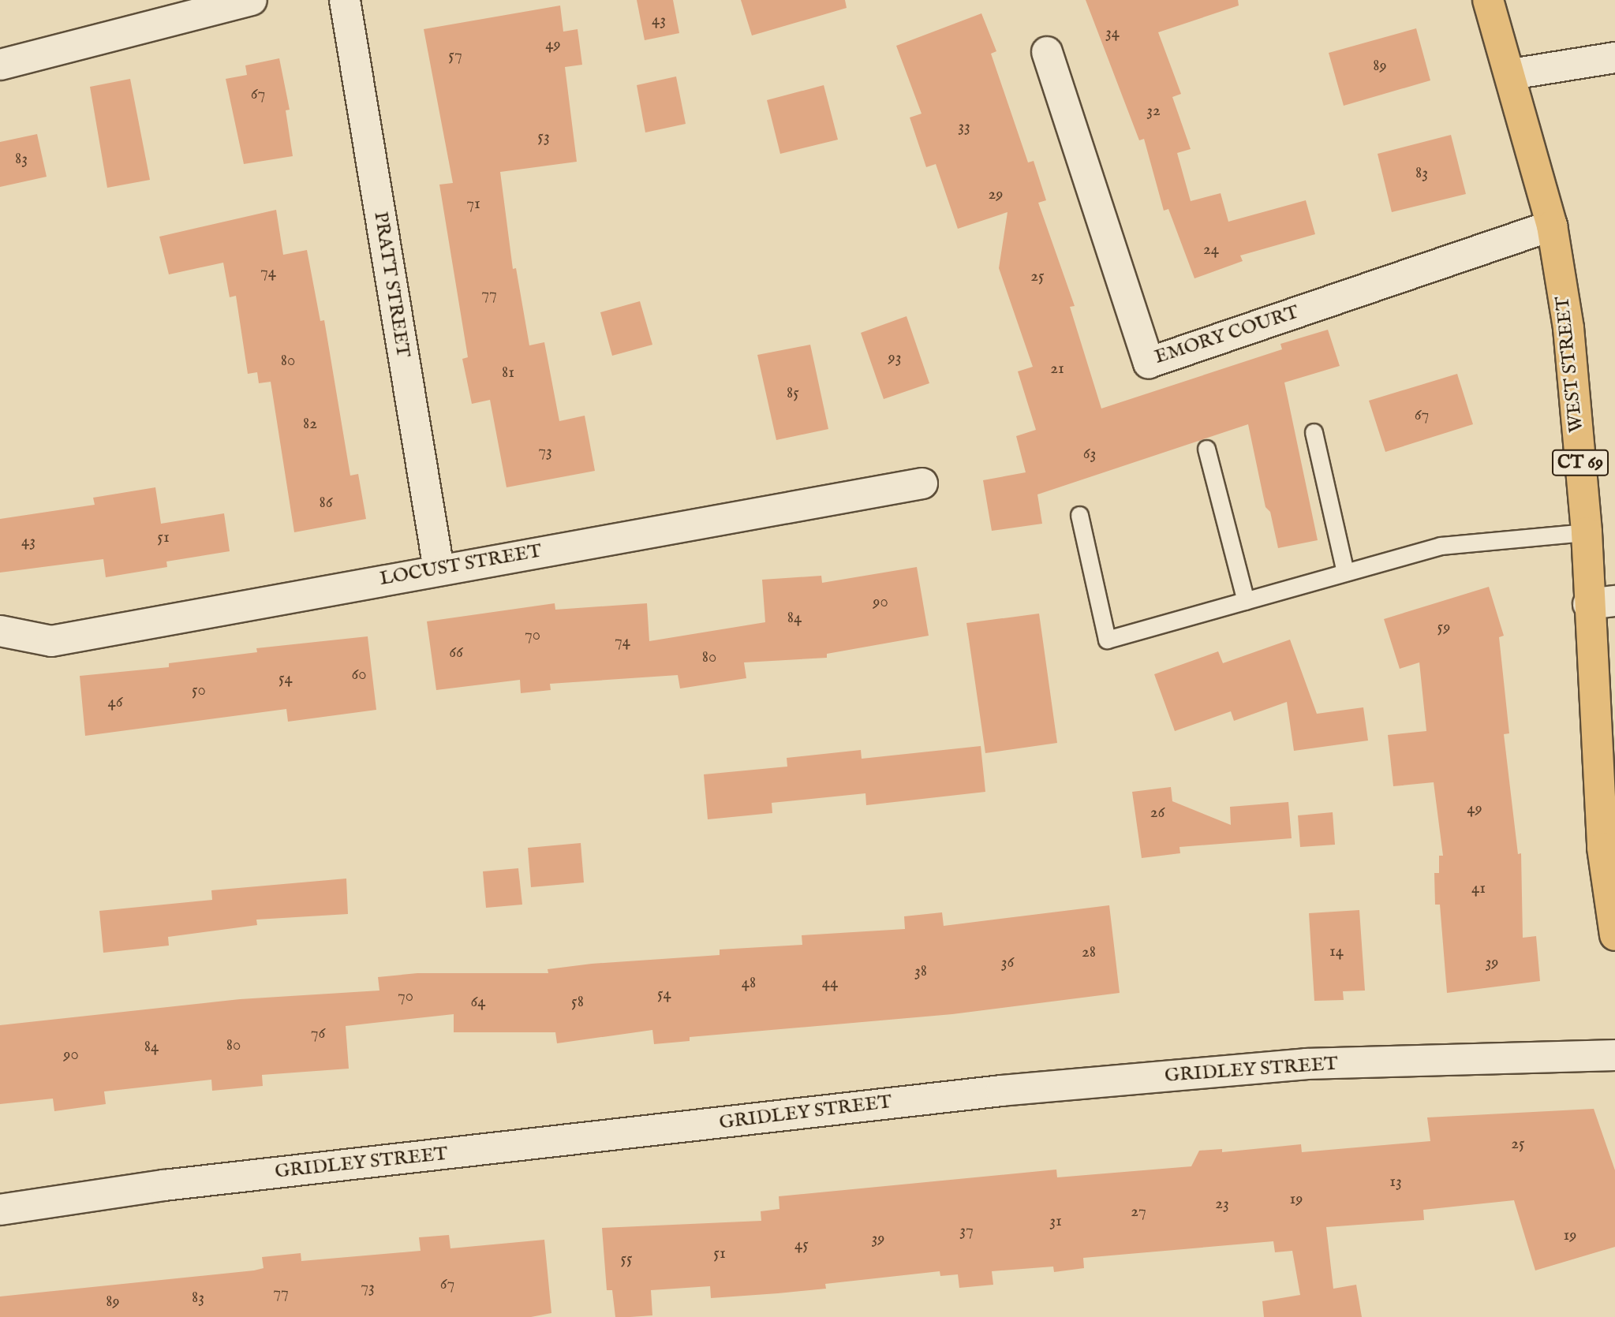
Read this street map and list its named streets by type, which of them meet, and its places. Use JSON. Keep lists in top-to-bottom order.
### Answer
{
  "streets": {
    "main road": ["WEST STREET", "CT 69"],
    "street": [
      "PRATT STREET",
      "EMORY COURT",
      "LOCUST STREET",
      "GRIDLEY STREET"
    ]
  },
  "crossings": [
    ["PRATT STREET", "LOCUST STREET"],
    ["EMORY COURT", "WEST STREET"]
  ],
  "house_numbers": [
    "43",
    "34",
    "49",
    "57",
    "89",
    "67",
    "32",
    "33",
    "53",
    "83",
    "83",
    "29",
    "71",
    "24",
    "74",
    "25",
    "77",
    "93",
    "80",
    "21",
    "81",
    "85",
    "67",
    "82",
    "73",
    "63",
    "86",
    "51",
    "43",
    "90",
    "84",
    "59",
    "70",
    "74",
    "66",
    "80",
    "60",
    "54",
    "50",
    "46",
    "49",
    "26",
    "41",
    "14",
    "28",
    "36",
    "39",
    "38",
    "48",
    "44",
    "54",
    "70",
    "64",
    "58",
    "76",
    "80",
    "84",
    "90",
    "25",
    "13",
    "19",
    "23",
    "27",
    "31",
    "37",
    "19",
    "39",
    "45",
    "51",
    "55",
    "67",
    "73",
    "77",
    "83",
    "89"
  ]
}
